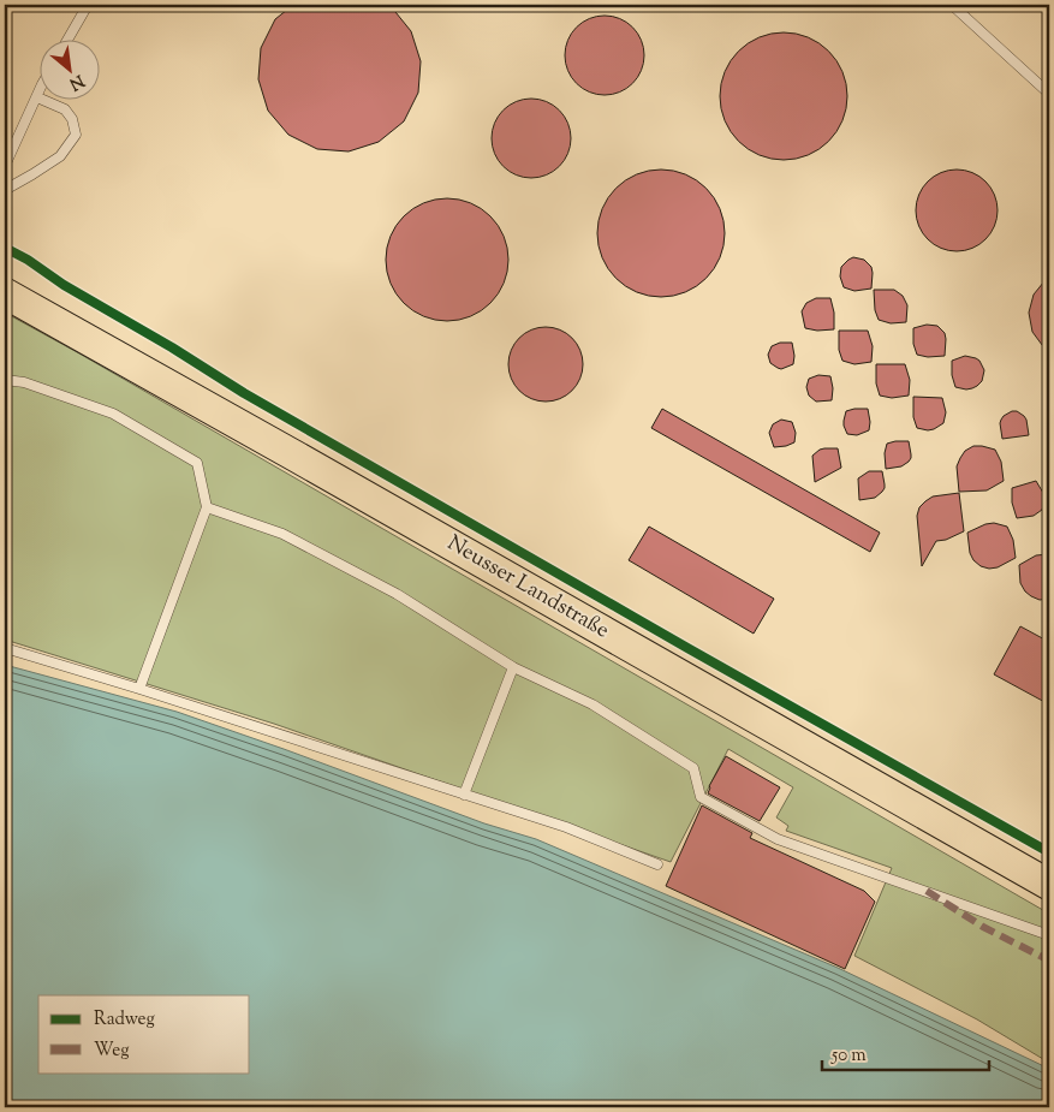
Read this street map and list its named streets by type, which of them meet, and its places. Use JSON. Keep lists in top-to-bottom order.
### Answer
{
  "streets": {
    "main road": ["Neusser Landstraße"]
  },
  "legend": ["Radweg", "Weg"],
  "scale_bar": "50 m",
  "north": "bottom right"
}
